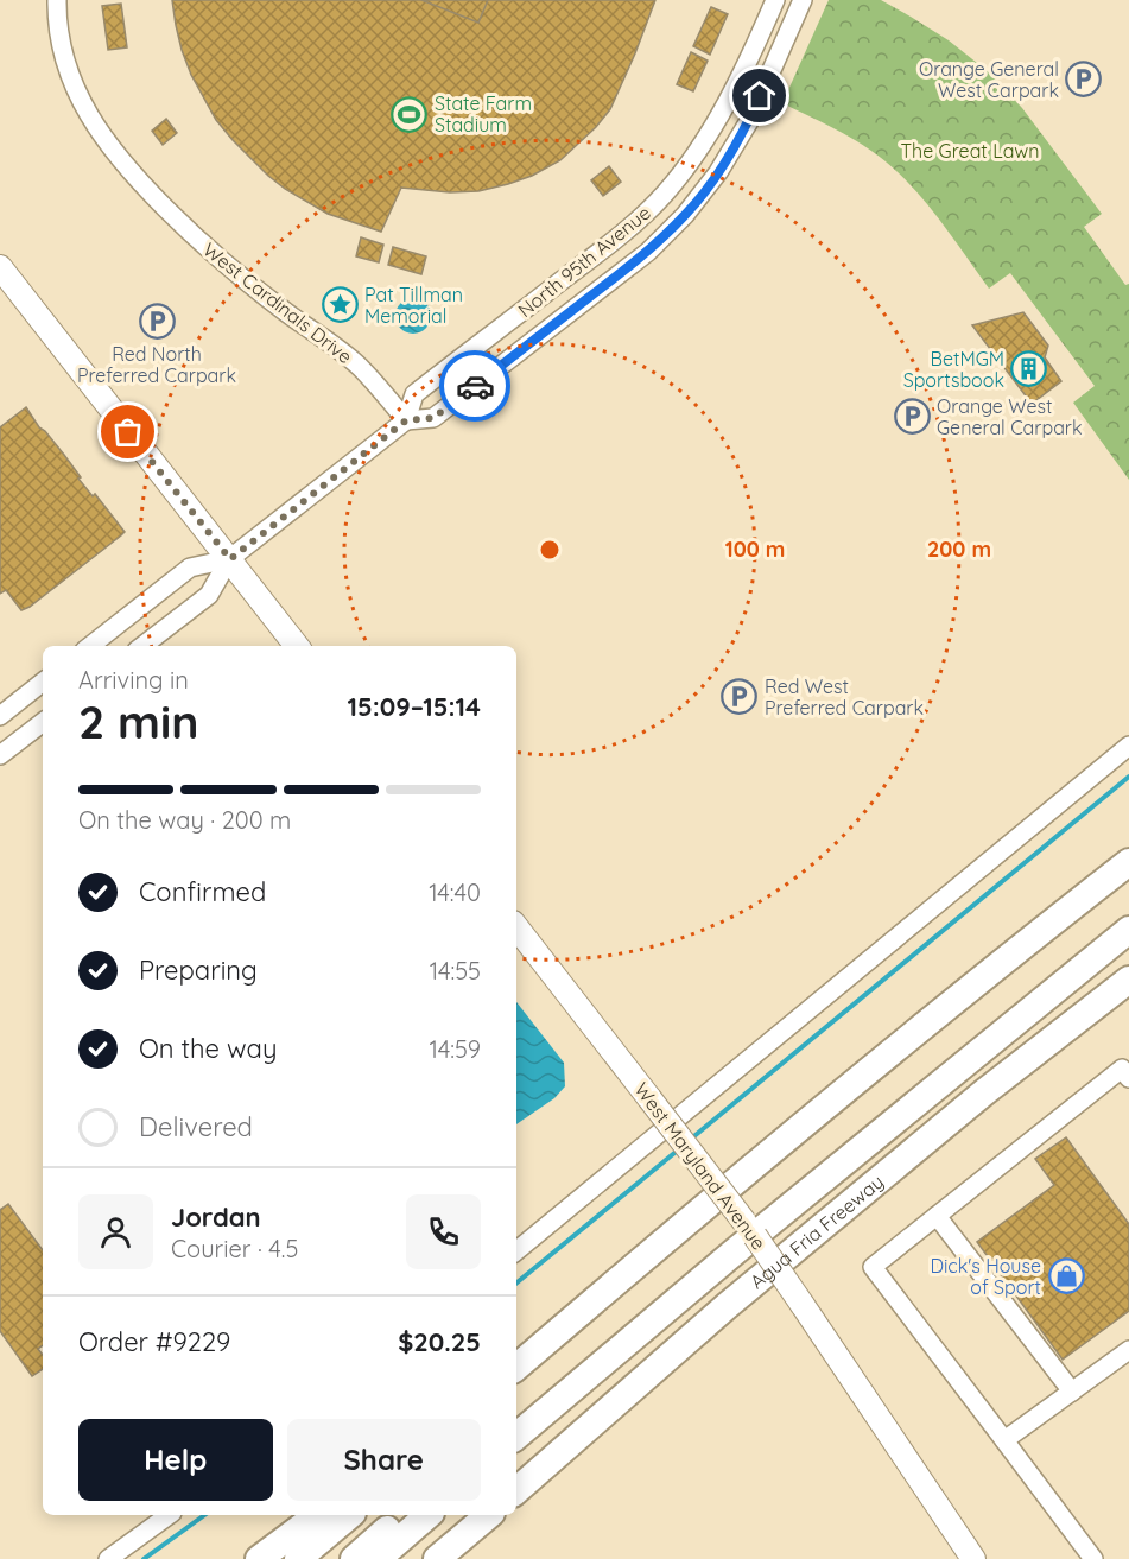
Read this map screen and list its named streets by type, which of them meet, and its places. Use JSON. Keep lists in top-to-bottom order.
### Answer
{
  "streets": {
    "highway": ["Agua Fria Freeway"],
    "main road": ["West Maryland Avenue"],
    "street": ["North 95th Avenue", "West Cardinals Drive"]
  },
  "crossings": [
    ["North 95th Avenue", "West Cardinals Drive"]
  ],
  "parks": ["The Great Lawn"],
  "places": {
    "parking": [
      "Orange General West Carpark",
      "Red North Preferred Carpark",
      "Orange West General Carpark",
      "Red West Preferred Carpark"
    ],
    "sports": ["State Farm Stadium"],
    "place": ["Pat Tillman Memorial"],
    "building": ["BetMGM Sportsbook"],
    "shop": ["Dick's House of Sport"]
  },
  "page": {
    "heading": ["2 min", "Arriving in", "15:09–15:14"],
    "panel": [
      "Jordan",
      "Courier · 4.5",
      "Order #9229",
      "$20.25"
    ],
    "bar": "On the way · 200 m",
    "list": [
      ["Confirmed", "14:40"],
      ["Preparing", "14:55"],
      ["On the way", "14:59"],
      "Delivered"
    ],
    "buttons": ["Help", "Share"]
  },
  "rings": ["100 m", "200 m"]
}
